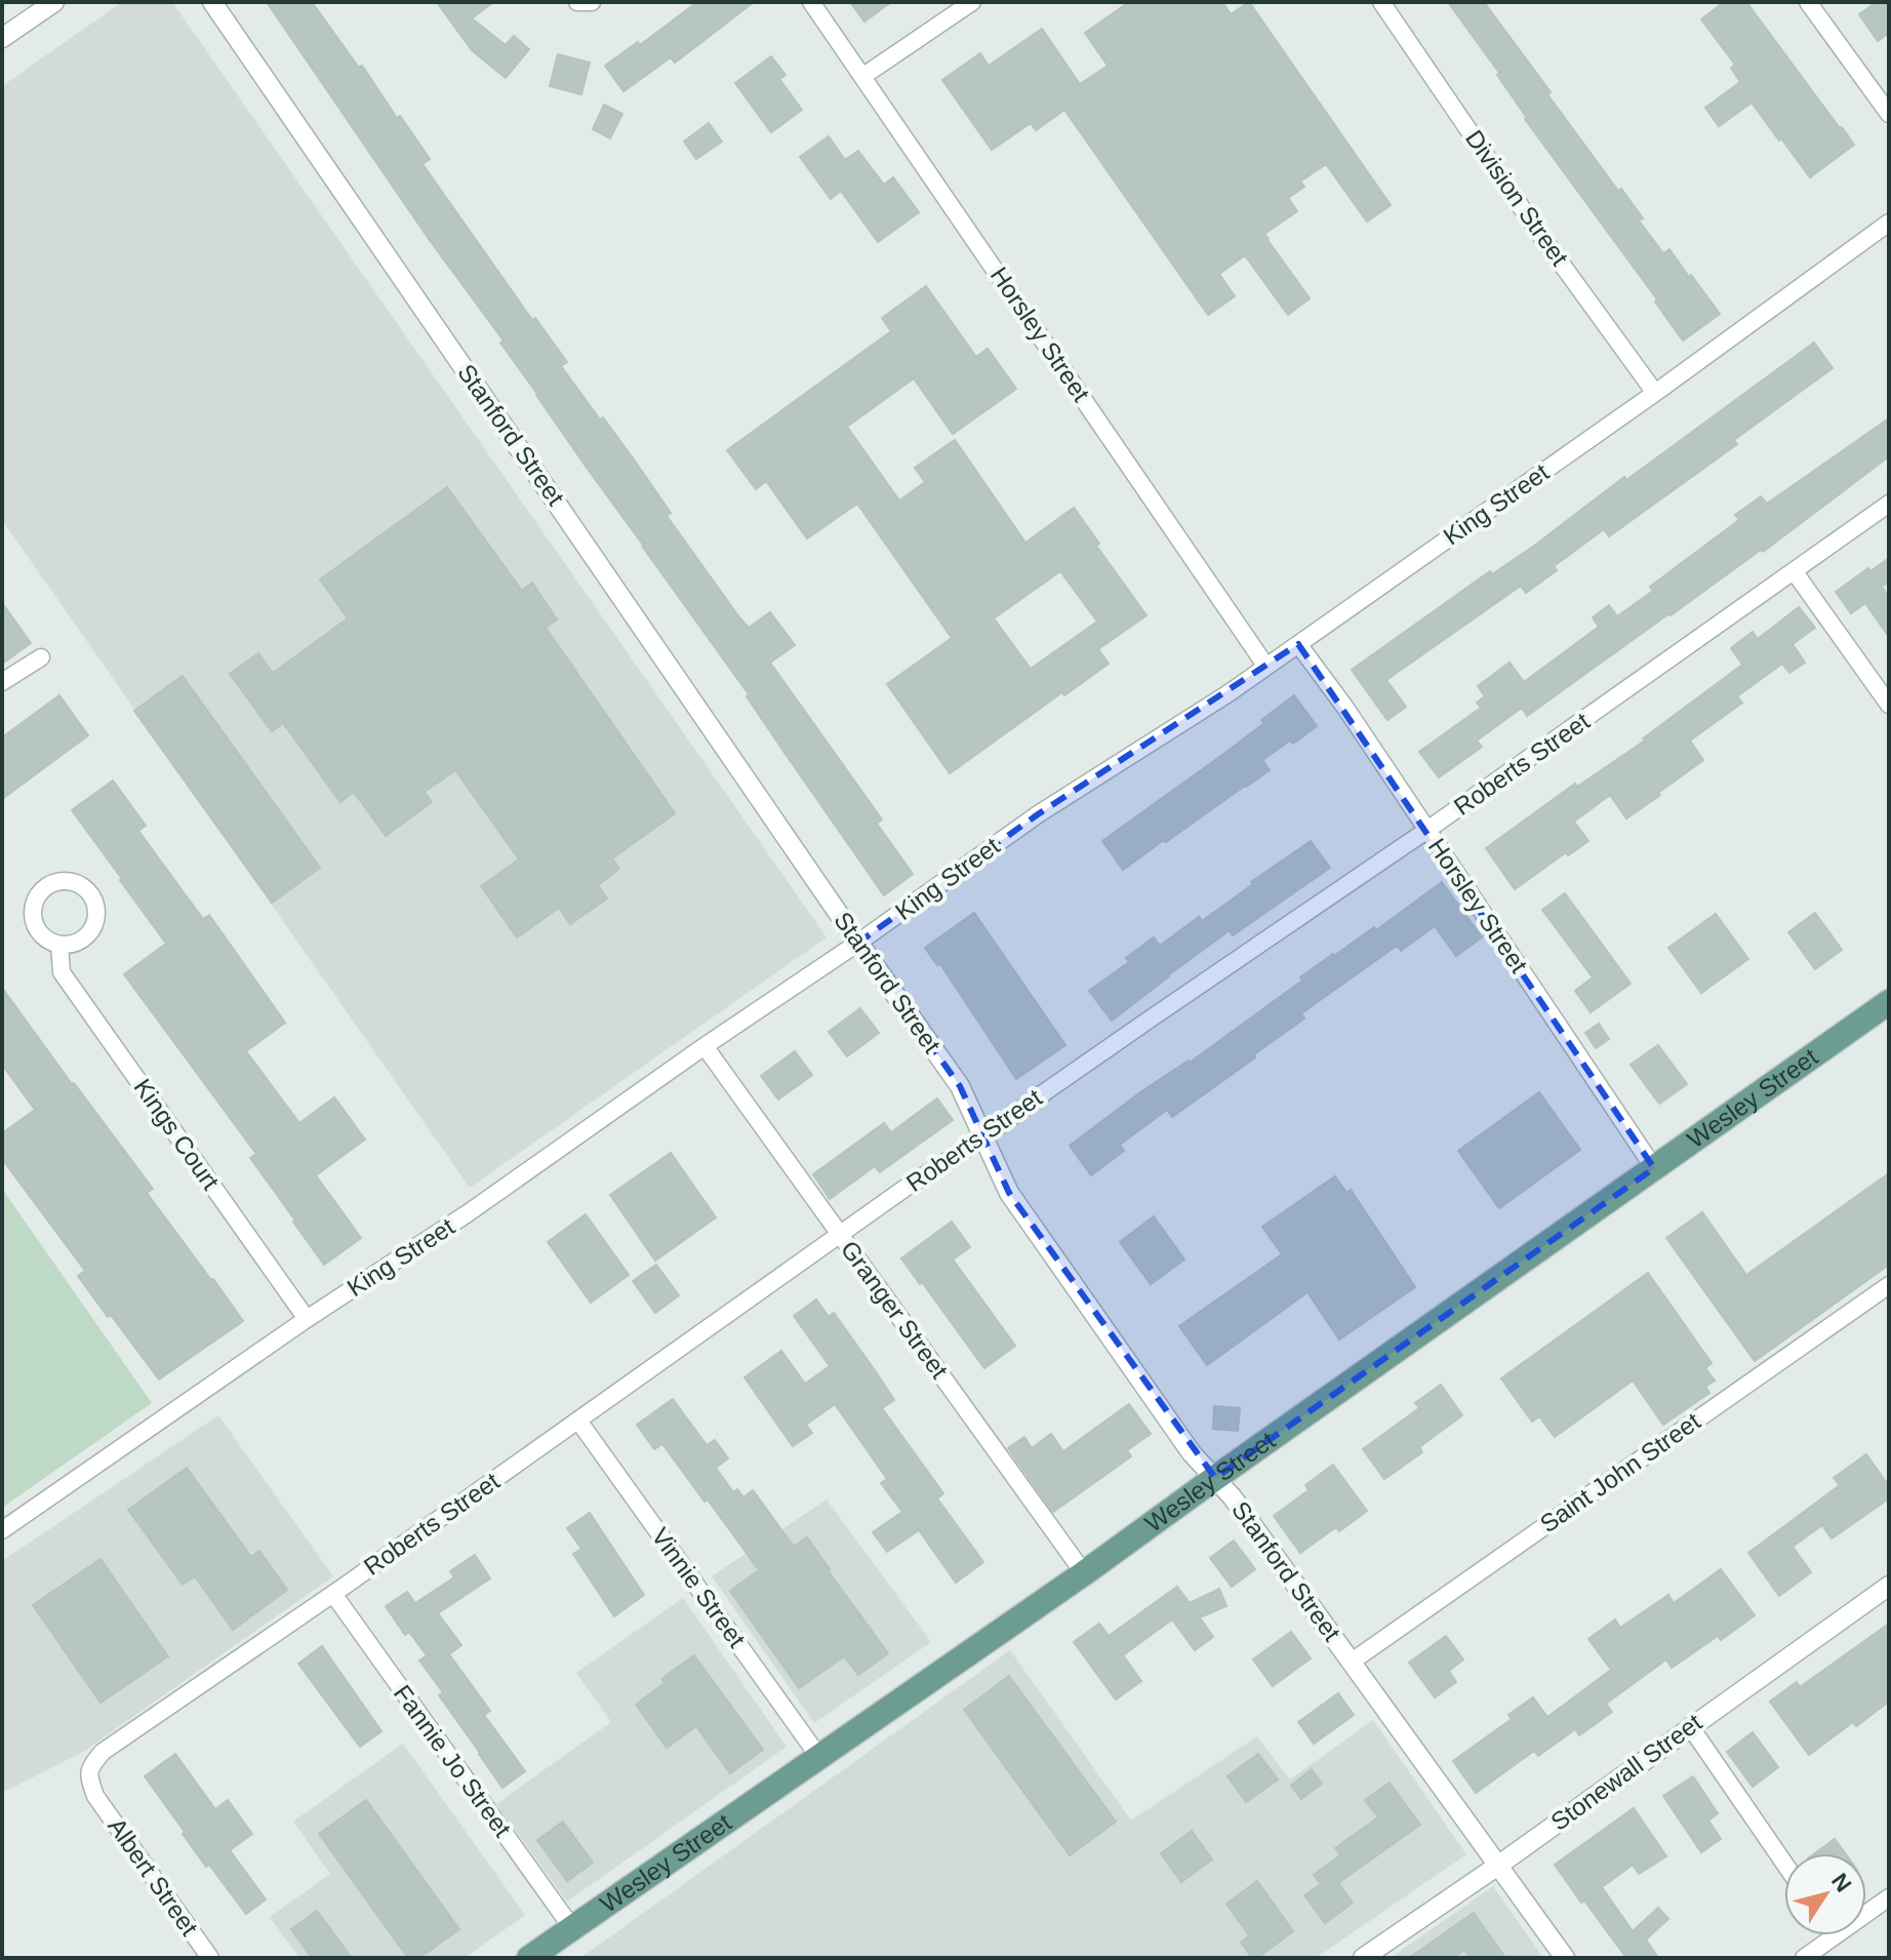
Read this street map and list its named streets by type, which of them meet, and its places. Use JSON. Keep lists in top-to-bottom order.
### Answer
{
  "streets": {
    "main road": ["Wesley Street"],
    "street": [
      "Division Street",
      "Horsley Street",
      "Stanford Street",
      "King Street",
      "Roberts Street",
      "Kings Court",
      "Granger Street",
      "Saint John Street",
      "Vinnie Street",
      "Fannie Jo Street",
      "Stonewall Street",
      "Albert Street"
    ]
  },
  "crossings": [
    ["Division Street", "King Street"],
    ["Horsley Street", "King Street"],
    ["Horsley Street", "Roberts Street"],
    ["Horsley Street", "Wesley Street"],
    ["Stanford Street", "King Street"],
    ["Stanford Street", "Roberts Street"],
    ["Stanford Street", "Wesley Street"],
    ["Stanford Street", "Saint John Street"],
    ["Stanford Street", "Stonewall Street"],
    ["King Street", "Kings Court"],
    ["King Street", "Granger Street"],
    ["Roberts Street", "Granger Street"],
    ["Roberts Street", "Vinnie Street"],
    ["Roberts Street", "Fannie Jo Street"],
    ["Roberts Street", "Albert Street"],
    ["Wesley Street", "Granger Street"],
    ["Wesley Street", "Vinnie Street"],
    ["Wesley Street", "Fannie Jo Street"]
  ],
  "north": "top right"
}
